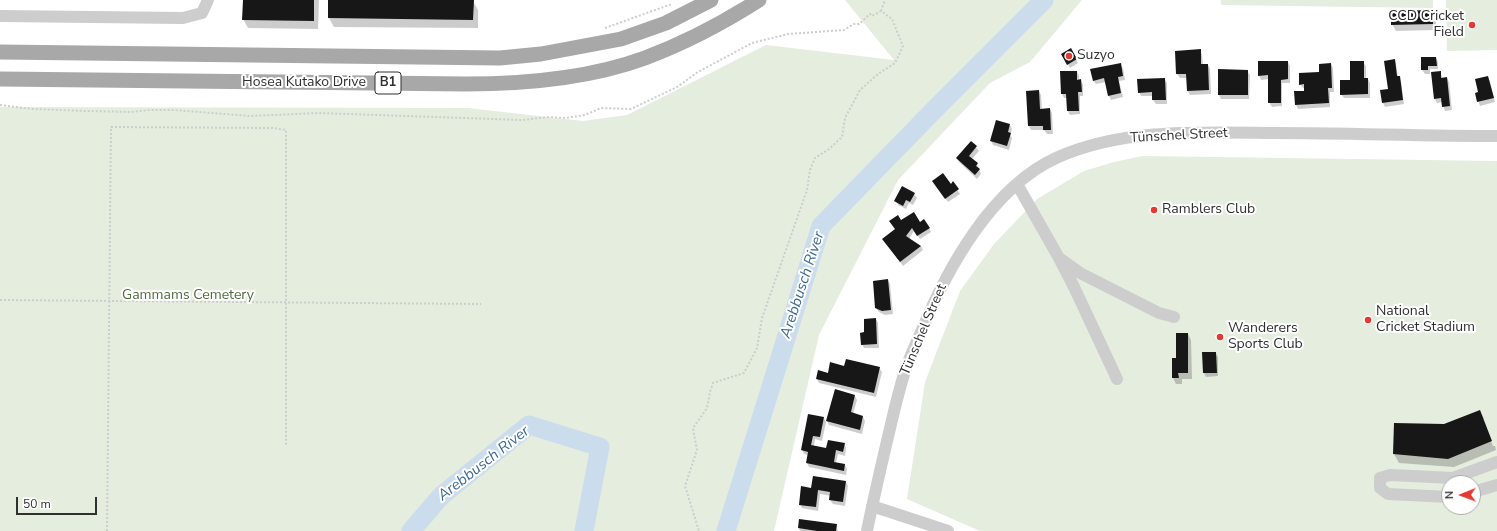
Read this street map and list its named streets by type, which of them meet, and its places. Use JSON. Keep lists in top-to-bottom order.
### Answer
{
  "streets": {
    "main road": ["Hosea Kutako Drive", "B1"],
    "street": ["Tünschel Street"]
  },
  "water": ["Arebbusch River"],
  "parks": ["Gammams Cemetery"],
  "places": [
    "CCD Cricket Field",
    "Suzyo",
    "Ramblers Club",
    "National Cricket Stadium",
    "Wanderers Sports Club"
  ],
  "scale_bar": "50 m",
  "north": "left"
}
